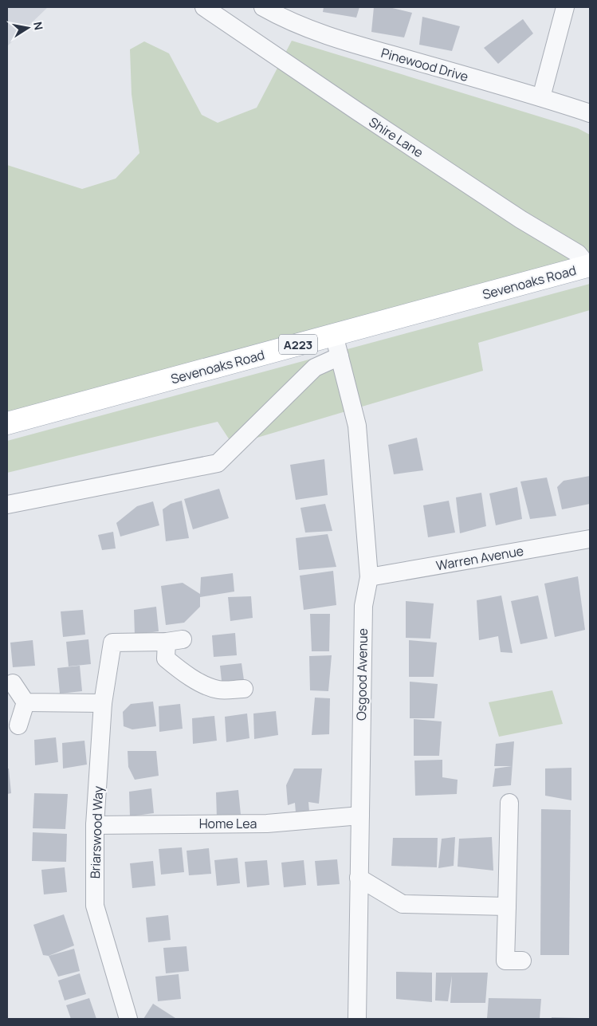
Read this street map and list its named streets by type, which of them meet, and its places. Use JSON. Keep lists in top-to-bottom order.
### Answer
{
  "streets": {
    "main road": ["Sevenoaks Road", "A223"],
    "street": [
      "Pinewood Drive",
      "Shire Lane",
      "Warren Avenue",
      "Osgood Avenue",
      "Home Lea",
      "Briarswood Way"
    ]
  },
  "crossings": [
    ["Shire Lane", "Sevenoaks Road"],
    ["Sevenoaks Road", "Osgood Avenue"],
    ["Warren Avenue", "Osgood Avenue"],
    ["Osgood Avenue", "Home Lea"],
    ["Home Lea", "Briarswood Way"]
  ],
  "north": "right"
}
